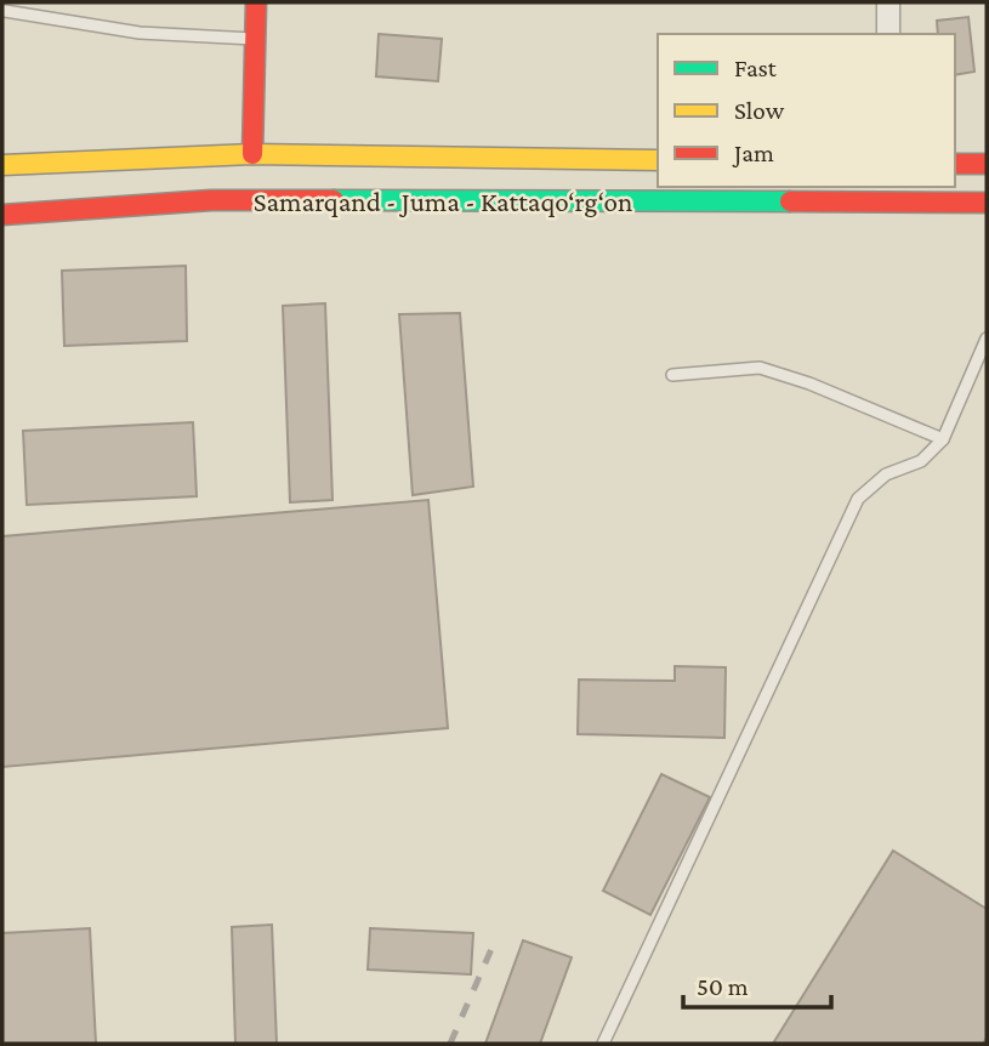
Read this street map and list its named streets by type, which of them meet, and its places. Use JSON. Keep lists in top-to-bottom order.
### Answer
{
  "streets": {
    "main road": ["Samarqand - Juma - Kattaqo‘rg‘on"]
  },
  "legend": ["Fast", "Slow", "Jam"],
  "scale_bar": "50 m"
}
